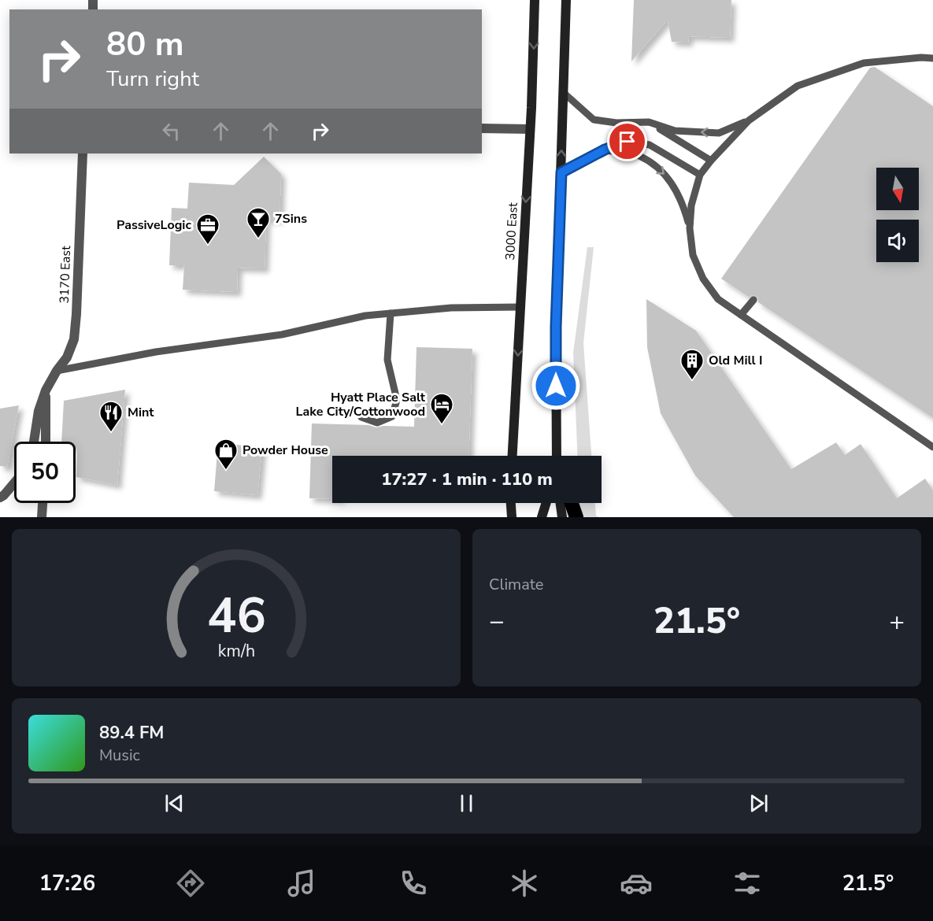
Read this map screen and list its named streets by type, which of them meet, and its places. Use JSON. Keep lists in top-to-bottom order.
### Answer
{
  "streets": {
    "main road": ["3000 East"],
    "street": ["3170 East"]
  },
  "places": {
    "bar": ["7Sins"],
    "office": ["PassiveLogic"],
    "building": ["Old Mill I"],
    "hotel": ["Hyatt Place Salt Lake City/Cottonwood"],
    "restaurant": ["Mint"],
    "shop": ["Powder House"]
  },
  "north": "bottom",
  "page": {
    "turn": ["80 m", "Turn right"],
    "limit": "50",
    "trip": "17:27 · 1 min · 110 m",
    "tile": "Climate",
    "heat": ["−", "21.5°", "+"],
    "song": ["89.4 FM", "Music"],
    "tabs": ["17:26", "21.5°"],
    "gauge": ["46", "km/h"]
  }
}
